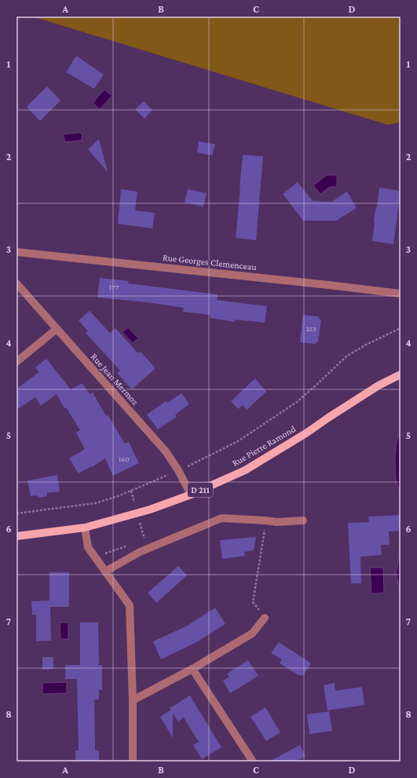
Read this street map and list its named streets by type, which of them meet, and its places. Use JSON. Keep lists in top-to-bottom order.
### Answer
{
  "streets": {
    "main road": ["Rue Pierre Ramond", "D 211"],
    "street": ["Rue Georges Clemenceau", "Rue Jean Mermoz"]
  },
  "crossings": [
    ["Rue Jean Mermoz", "Rue Pierre Ramond"]
  ],
  "house_numbers": ["177", "213", "160"],
  "grid": {
    "columns": [
      "A",
      "B",
      "C",
      "D"
    ],
    "rows": [
      "1",
      "2",
      "3",
      "4",
      "5",
      "6",
      "7",
      "8"
    ]
  }
}
